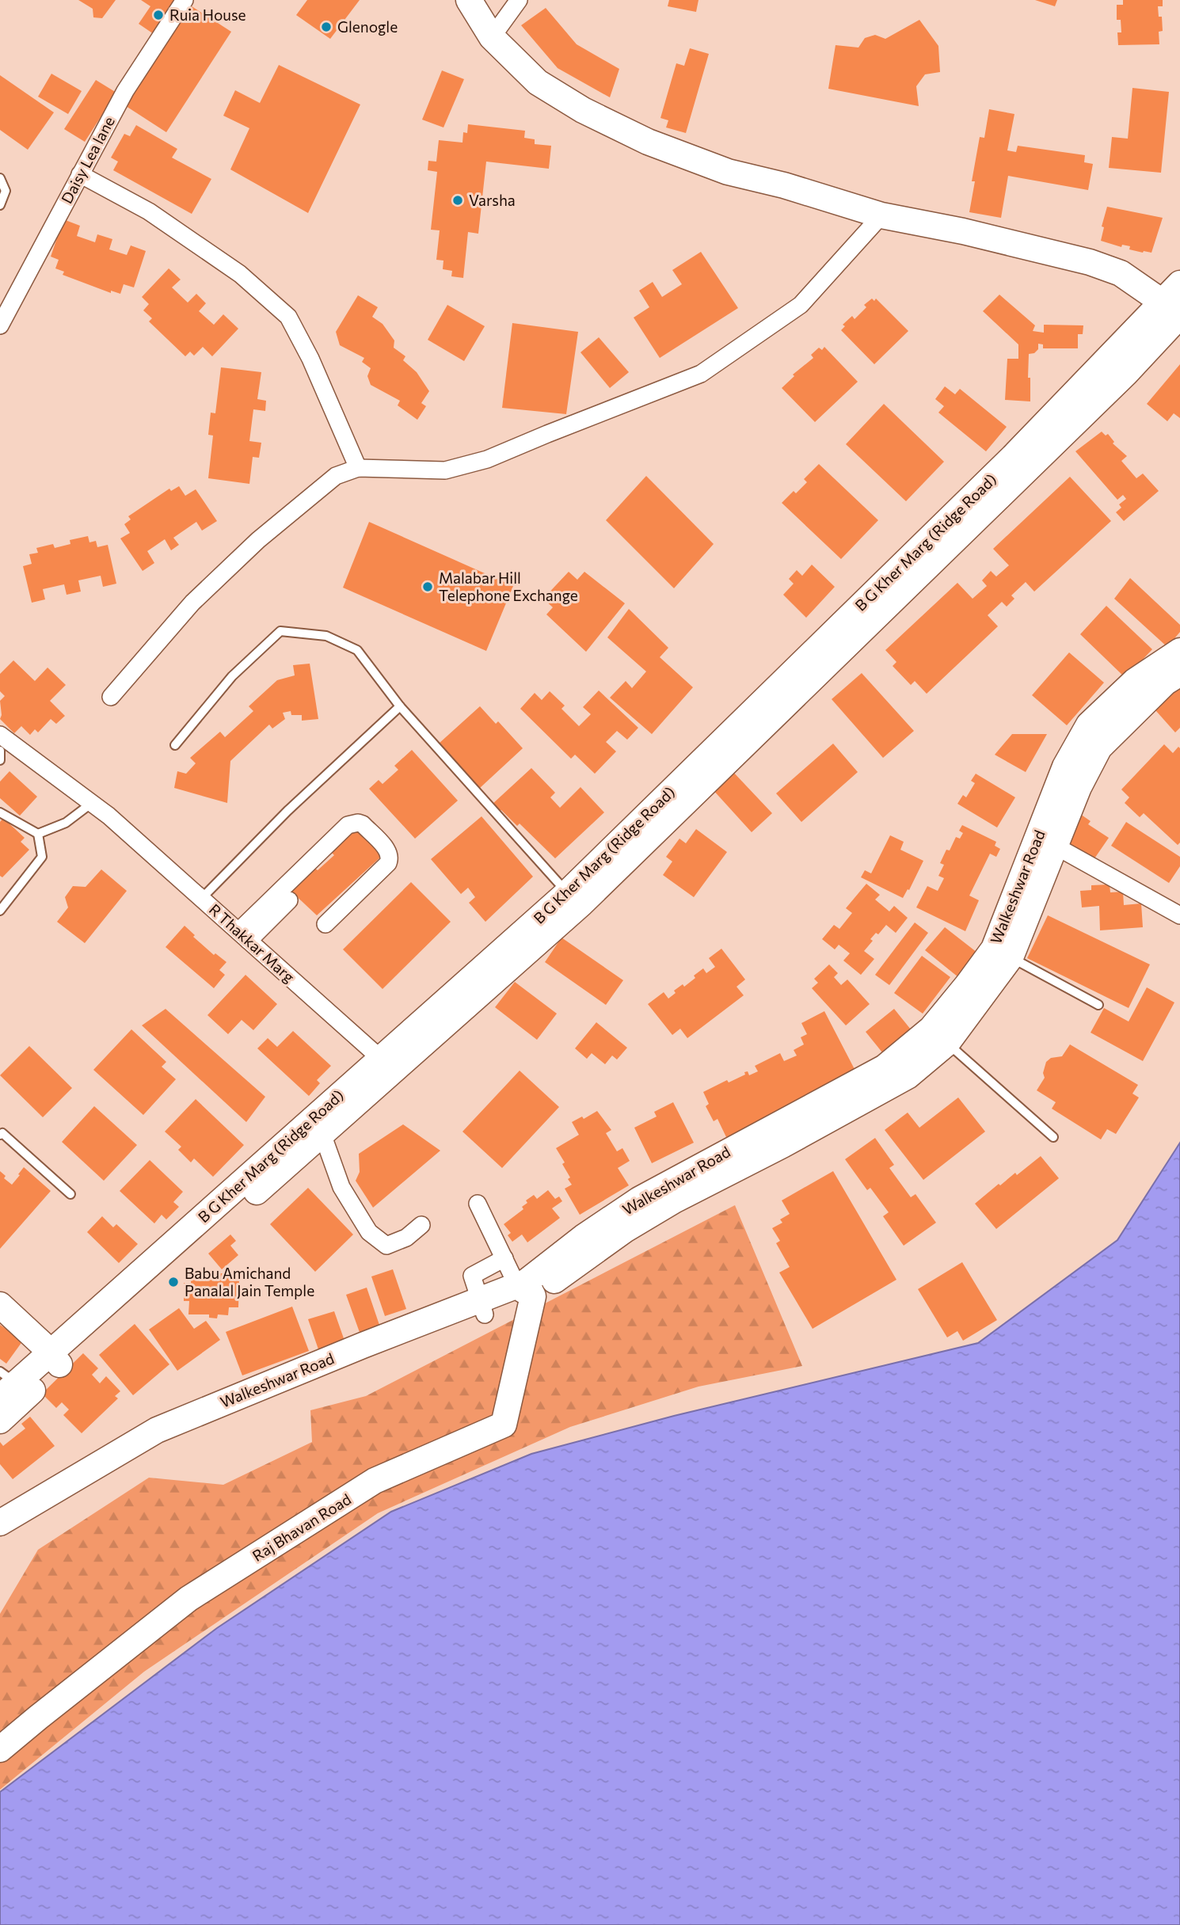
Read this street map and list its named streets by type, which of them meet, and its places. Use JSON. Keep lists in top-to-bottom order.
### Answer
{
  "streets": {
    "street": [
      "Daisy Lea lane",
      "B G Kher Marg (Ridge Road)",
      "Walkeshwar Road",
      "R Thakkar Marg",
      "Raj Bhavan Road"
    ]
  },
  "crossings": [
    ["B G Kher Marg (Ridge Road)", "R Thakkar Marg"],
    ["Walkeshwar Road", "Raj Bhavan Road"]
  ],
  "places": [
    "Ruia House",
    "Glenogle",
    "Varsha",
    "Malabar Hill Telephone Exchange",
    "Babu Amichand Panalal Jain Temple"
  ]
}
